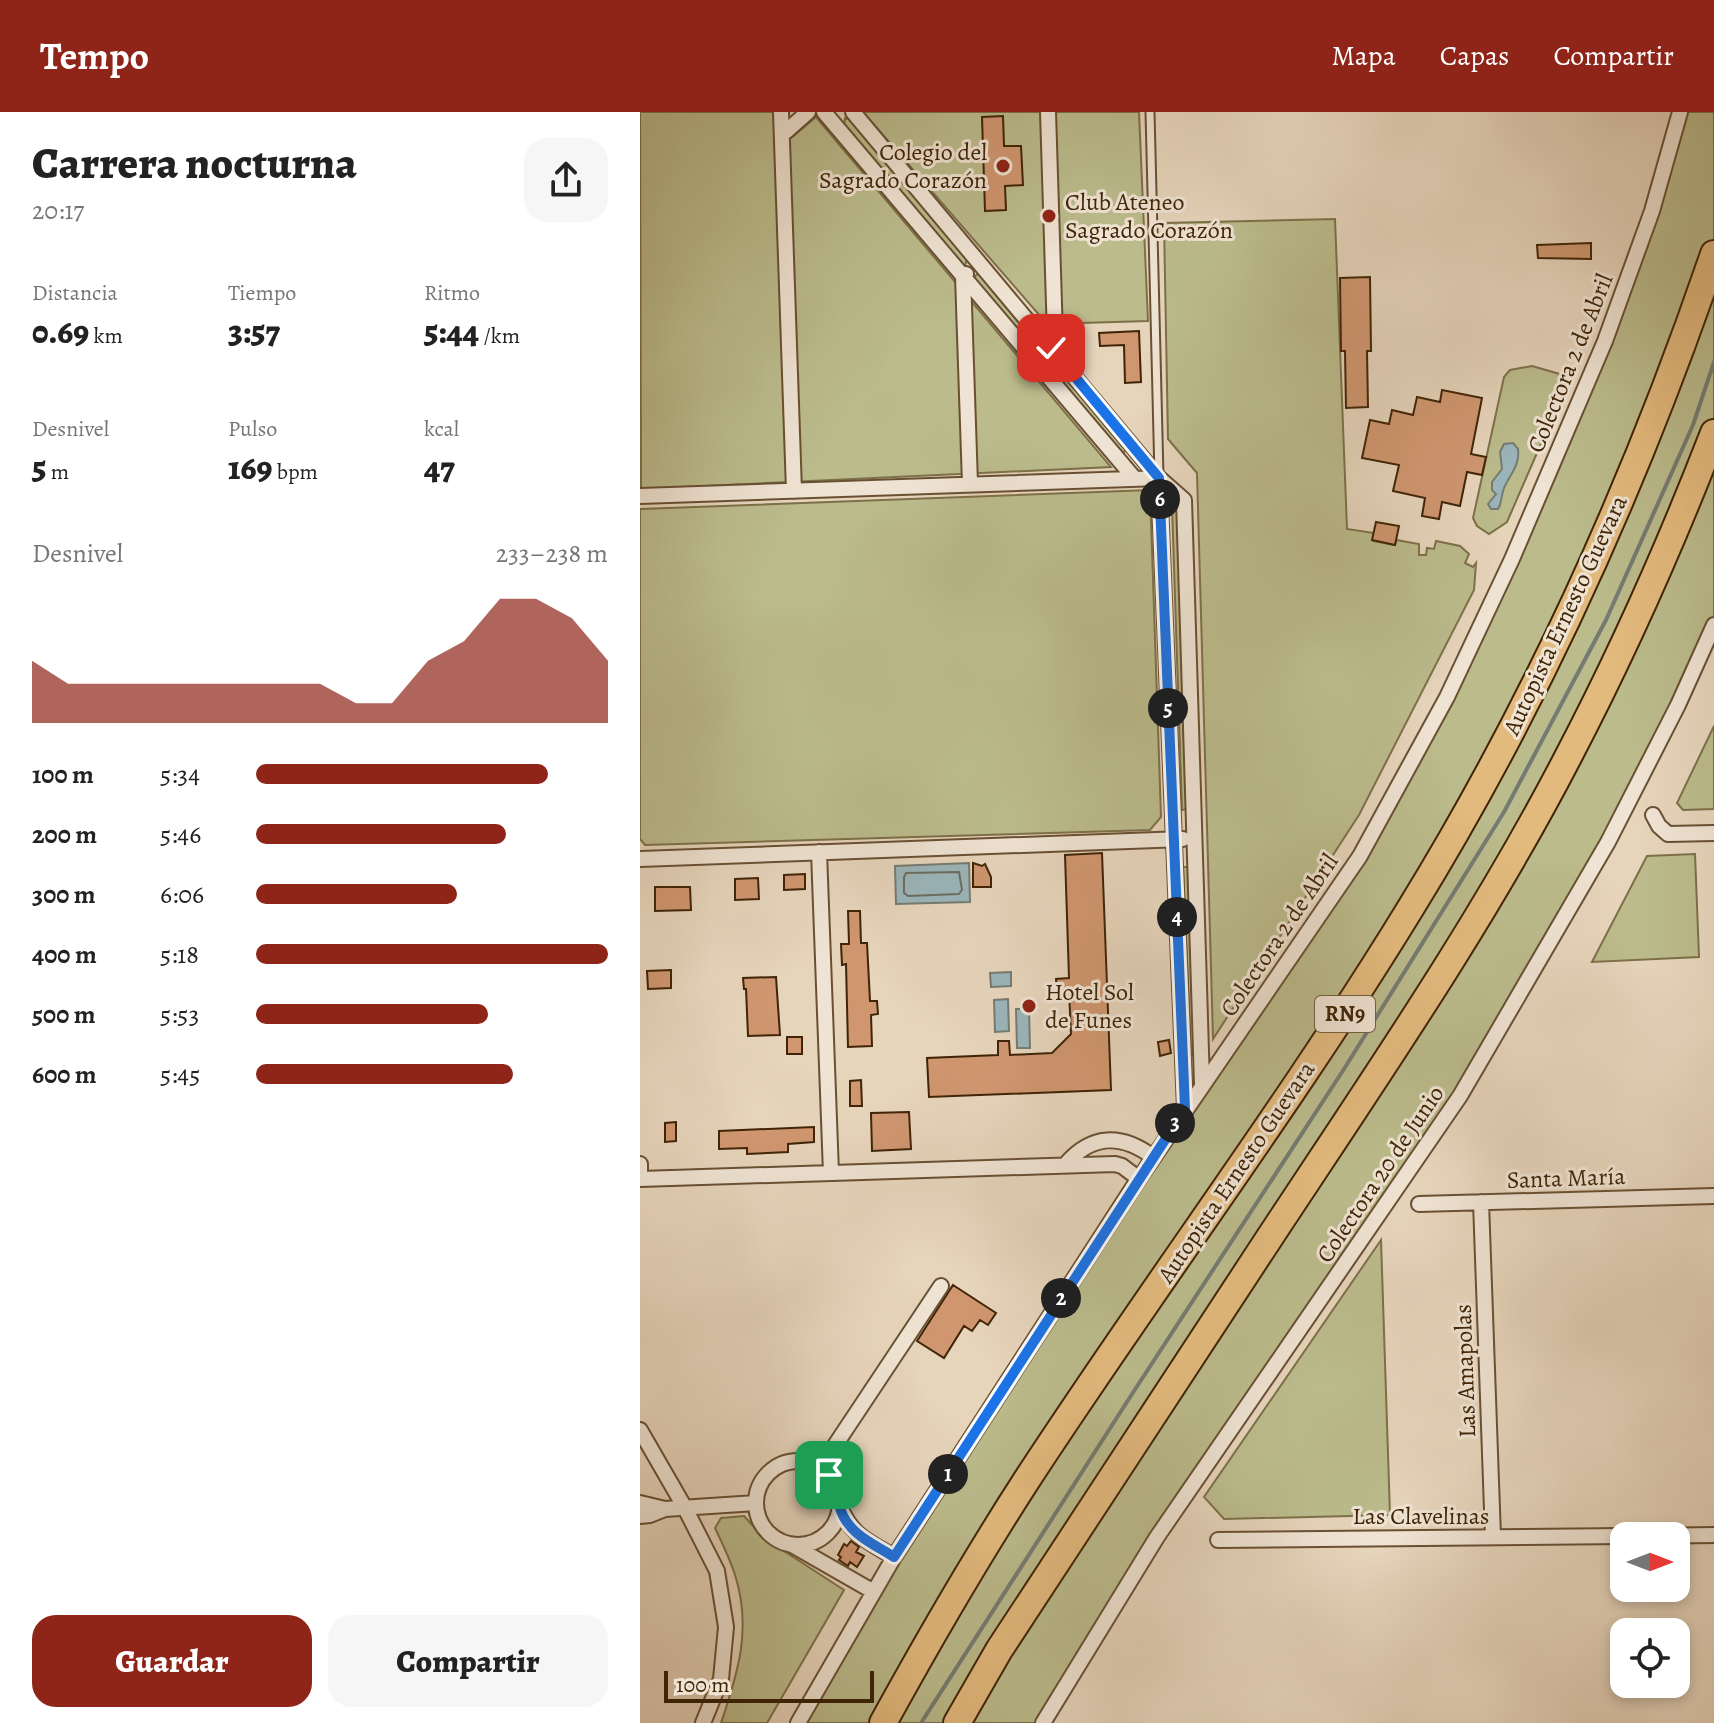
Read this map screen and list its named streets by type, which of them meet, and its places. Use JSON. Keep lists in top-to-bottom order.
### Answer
{
  "streets": {
    "highway": ["Autopista Ernesto Guevara", "RN9"],
    "street": [
      "Colectora 2 de Abril",
      "Colectora 20 de Junio",
      "Santa María",
      "Las Amapolas",
      "Las Clavelinas"
    ]
  },
  "crossings": [
    ["Santa María", "Las Amapolas"],
    ["Las Amapolas", "Las Clavelinas"]
  ],
  "places": ["Colegio del Sagrado Corazón", "Club Ateneo Sagrado Corazón", "Hotel Sol de Funes"],
  "scale_bar": "100 m",
  "north": "right",
  "page": {
    "header": "Tempo",
    "nav": ["Mapa", "Capas", "Compartir"],
    "heading": ["Carrera nocturna", "20:17"],
    "stats": [
      ["Distancia", "0.69 km"],
      ["Tiempo", "3:57"],
      ["Ritmo", "5:44 /km"],
      ["Desnivel", "5 m"],
      ["Pulso", "169 bpm"],
      ["kcal", "47"]
    ],
    "pins": [
      "6",
      "5",
      "4",
      "3",
      "2",
      "1"
    ],
    "chart": ["Desnivel", "233–238 m"],
    "list": [
      {
        "name": "100 m",
        "note": "5:34"
      },
      {
        "name": "200 m",
        "note": "5:46"
      },
      {
        "name": "300 m",
        "note": "6:06"
      },
      {
        "name": "400 m",
        "note": "5:18"
      },
      {
        "name": "500 m",
        "note": "5:53"
      },
      {
        "name": "600 m",
        "note": "5:45"
      }
    ],
    "buttons": ["Guardar", "Compartir"],
    "scale": "100 m"
  }
}
